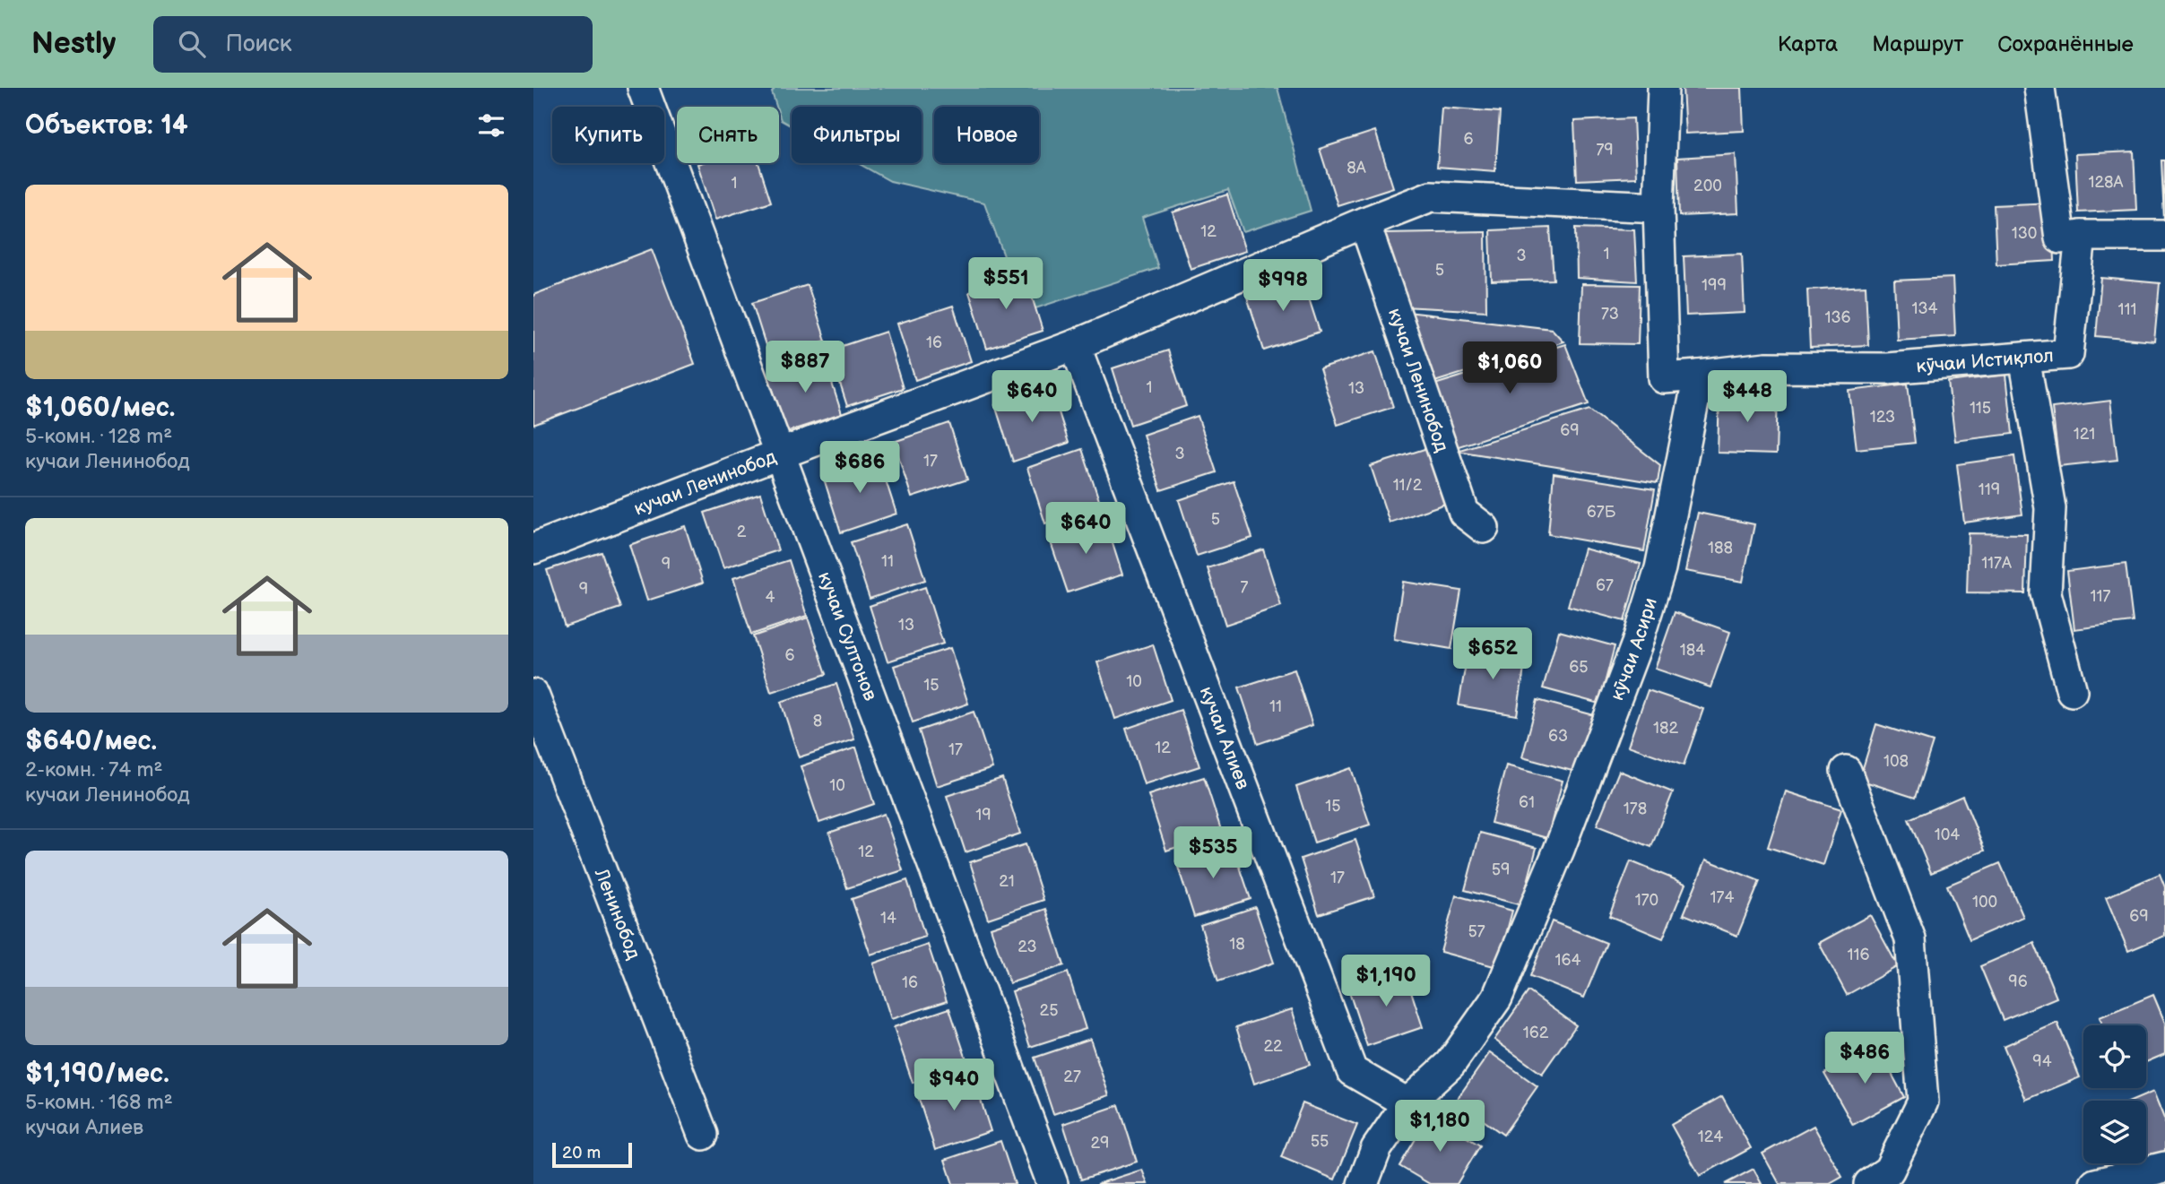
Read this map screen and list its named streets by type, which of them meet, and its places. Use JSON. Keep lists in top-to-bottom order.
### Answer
{
  "streets": {
    "street": [
      "кӯчаи Истиқлол",
      "кучаи Ленинобод",
      "кучаи Султонов",
      "кӯчаи Асири",
      "кучаи Алиев",
      "Ленинобод"
    ]
  },
  "crossings": [
    ["кӯчаи Истиқлол", "кӯчаи Асири"],
    ["кучаи Ленинобод", "кучаи Султонов"],
    ["кучаи Ленинобод", "кучаи Алиев"],
    ["кӯчаи Асири", "кучаи Алиев"]
  ],
  "house_numbers": [
    "6",
    "79",
    "8А",
    "128А",
    "1",
    "200",
    "12",
    "130",
    "1",
    "3",
    "5",
    "199",
    "134",
    "111",
    "73",
    "136",
    "16",
    "1",
    "13",
    "115",
    "123",
    "69",
    "121",
    "3",
    "17",
    "11/2",
    "119",
    "67Б",
    "5",
    "2",
    "188",
    "11",
    "117А",
    "9",
    "67",
    "7",
    "9",
    "117",
    "4",
    "13",
    "184",
    "6",
    "65",
    "10",
    "15",
    "11",
    "8",
    "182",
    "63",
    "12",
    "17",
    "108",
    "10",
    "61",
    "15",
    "178",
    "19",
    "104",
    "12",
    "59",
    "17",
    "21",
    "174",
    "170",
    "100",
    "69",
    "14",
    "57",
    "18",
    "23",
    "116",
    "164",
    "96",
    "16",
    "25",
    "162",
    "22",
    "94",
    "27",
    "124",
    "55",
    "29"
  ],
  "scale_bar": "20 m",
  "page": {
    "header": "Nestly",
    "search": "Поиск",
    "nav": ["Карта", "Маршрут", "Сохранённые"],
    "heading": "Объектов: 14",
    "chip": [
      "Купить",
      "Снять",
      "Фильтры",
      "Новое"
    ],
    "list": [
      {
        "name": "$1,060/мес.",
        "note": "5-комн. · 128 m² · кучаи Ленинобод"
      },
      {
        "name": "$640/мес.",
        "note": "2-комн. · 74 m² · кучаи Ленинобод"
      },
      {
        "name": "$1,190/мес.",
        "note": "5-комн. · 168 m² · кучаи Алиев"
      }
    ],
    "price": [
      "$551",
      "$998",
      "$887",
      "$1,060",
      "$640",
      "$448",
      "$686",
      "$640",
      "$652",
      "$535",
      "$1,190",
      "$486",
      "$940",
      "$1,180"
    ],
    "scale": "20 m"
  }
}
